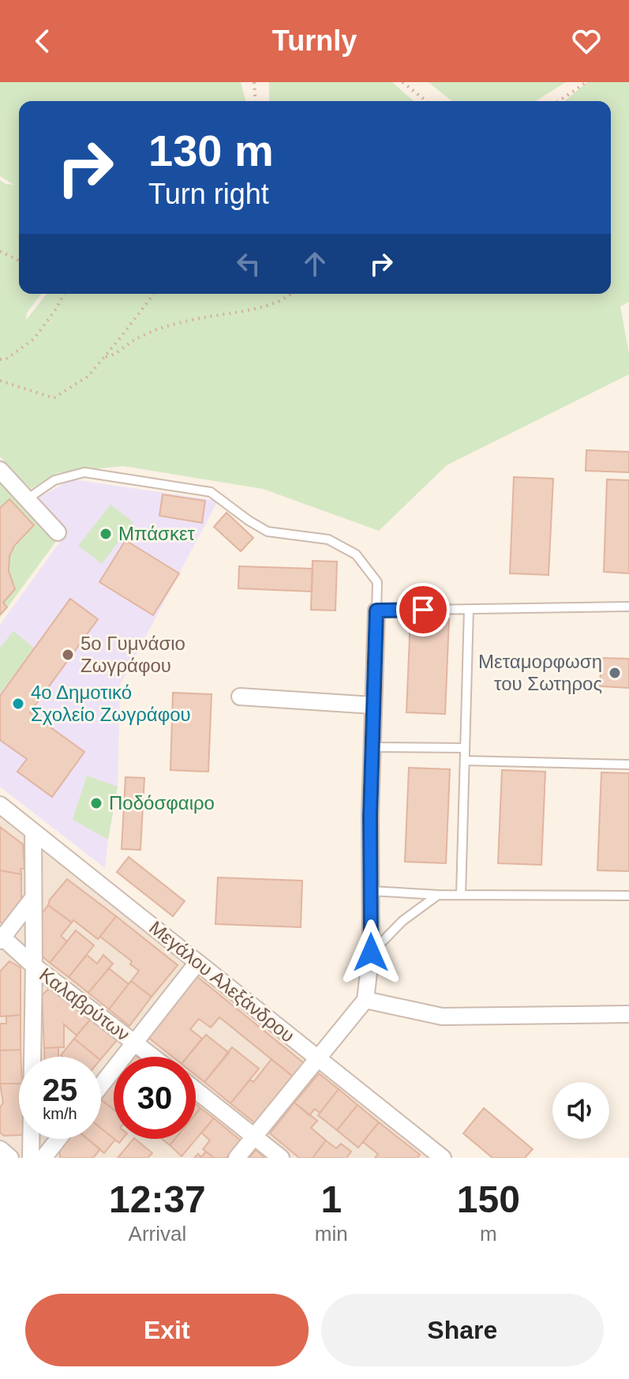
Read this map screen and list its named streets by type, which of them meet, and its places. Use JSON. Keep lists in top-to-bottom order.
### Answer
{
  "streets": {
    "street": ["Μεγάλου Αλεξάνδρου", "Καλαβρύτων"]
  },
  "places": [
    "Μπάσκετ",
    "5ο Γυμνάσιο Ζωγράφου",
    "Μεταμορφωση του Σωτηρος",
    "4ο Δημοτικό Σχολείο Ζωγράφου",
    "Ποδόσφαιρο"
  ],
  "page": {
    "header": "Turnly",
    "turn": ["130 m", "Turn right"],
    "speed": "25 km/h",
    "limit": "30",
    "eta": [
      "12:37",
      "Arrival",
      "1",
      "min",
      "150",
      "m"
    ],
    "buttons": ["Exit", "Share"]
  }
}
